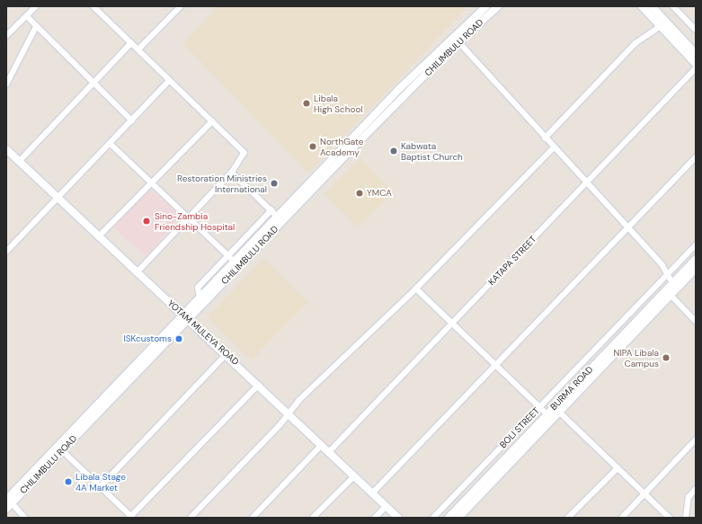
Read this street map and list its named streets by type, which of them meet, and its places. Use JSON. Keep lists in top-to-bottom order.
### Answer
{
  "streets": {
    "main road": ["CHILIMBULU ROAD", "YOTAM MULEYA ROAD", "BURMA ROAD"],
    "street": ["KATAPA STREET", "BOLI STREET"]
  },
  "crossings": [
    ["CHILIMBULU ROAD", "YOTAM MULEYA ROAD"],
    ["KATAPA STREET", "YOTAM MULEYA ROAD"]
  ],
  "places": [
    "Libala High School",
    "NorthGate Academy",
    "Kabwata Baptist Church",
    "Restoration Ministries International",
    "YMCA",
    "Sino-Zambia Friendship Hospital",
    "lSKcustoms",
    "NIPA Libala Campus",
    "Libala Stage 4A Market"
  ]
}
